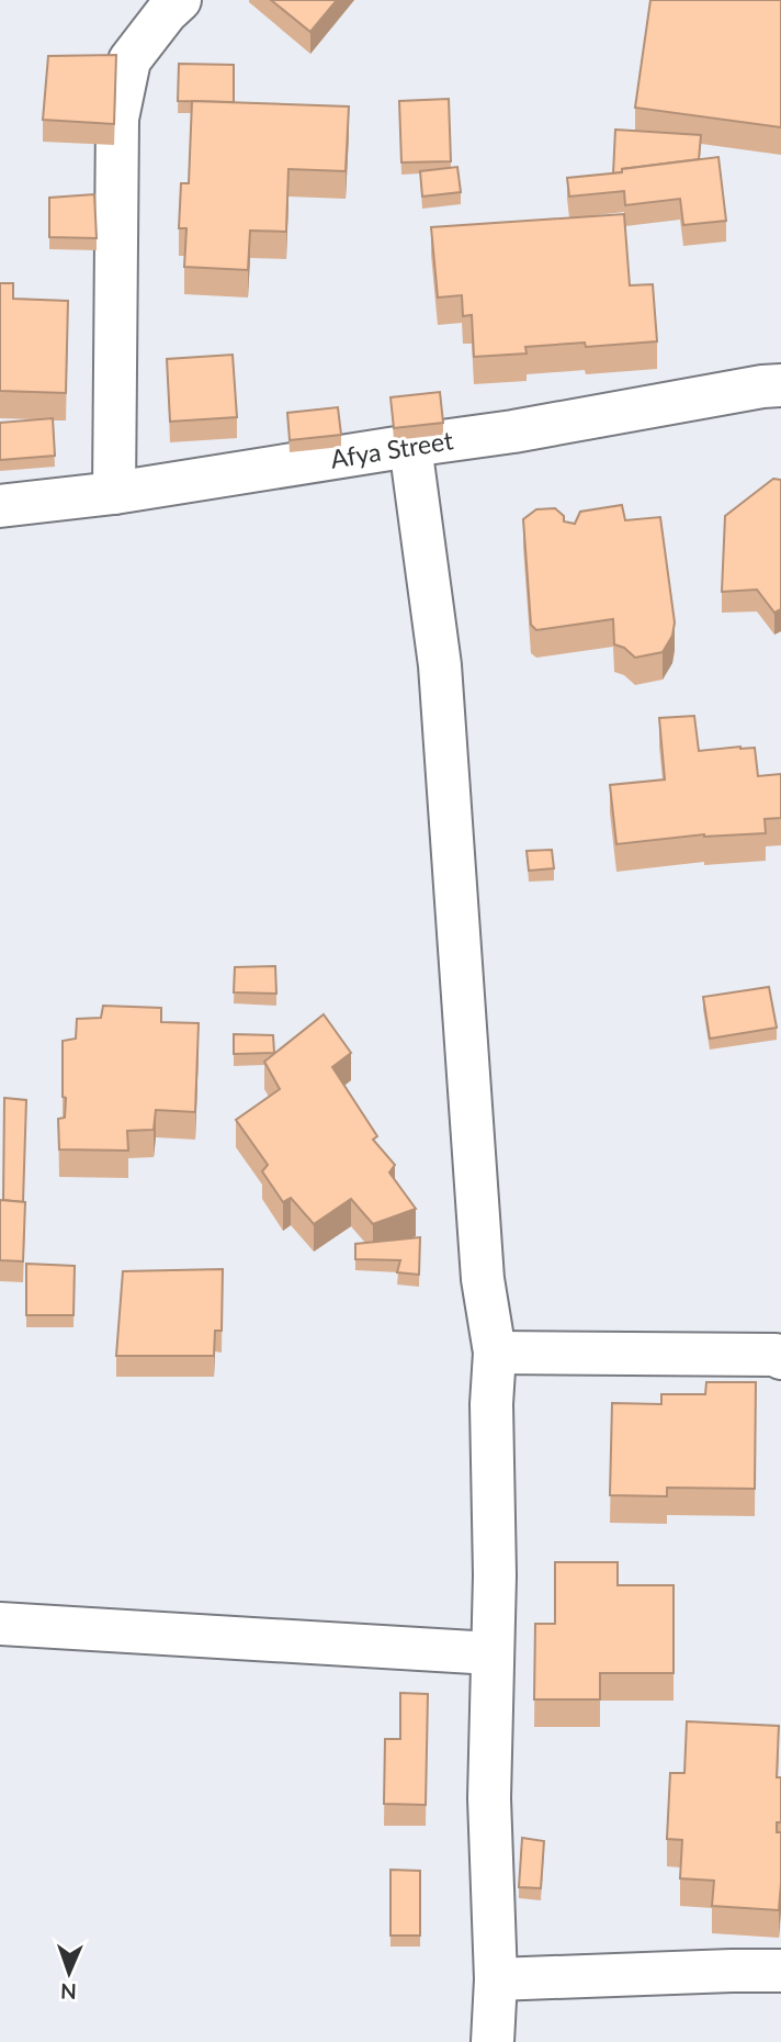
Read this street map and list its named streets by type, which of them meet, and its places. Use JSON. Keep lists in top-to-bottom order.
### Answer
{
  "streets": {
    "street": ["Afya Street"]
  },
  "north": "bottom"
}
